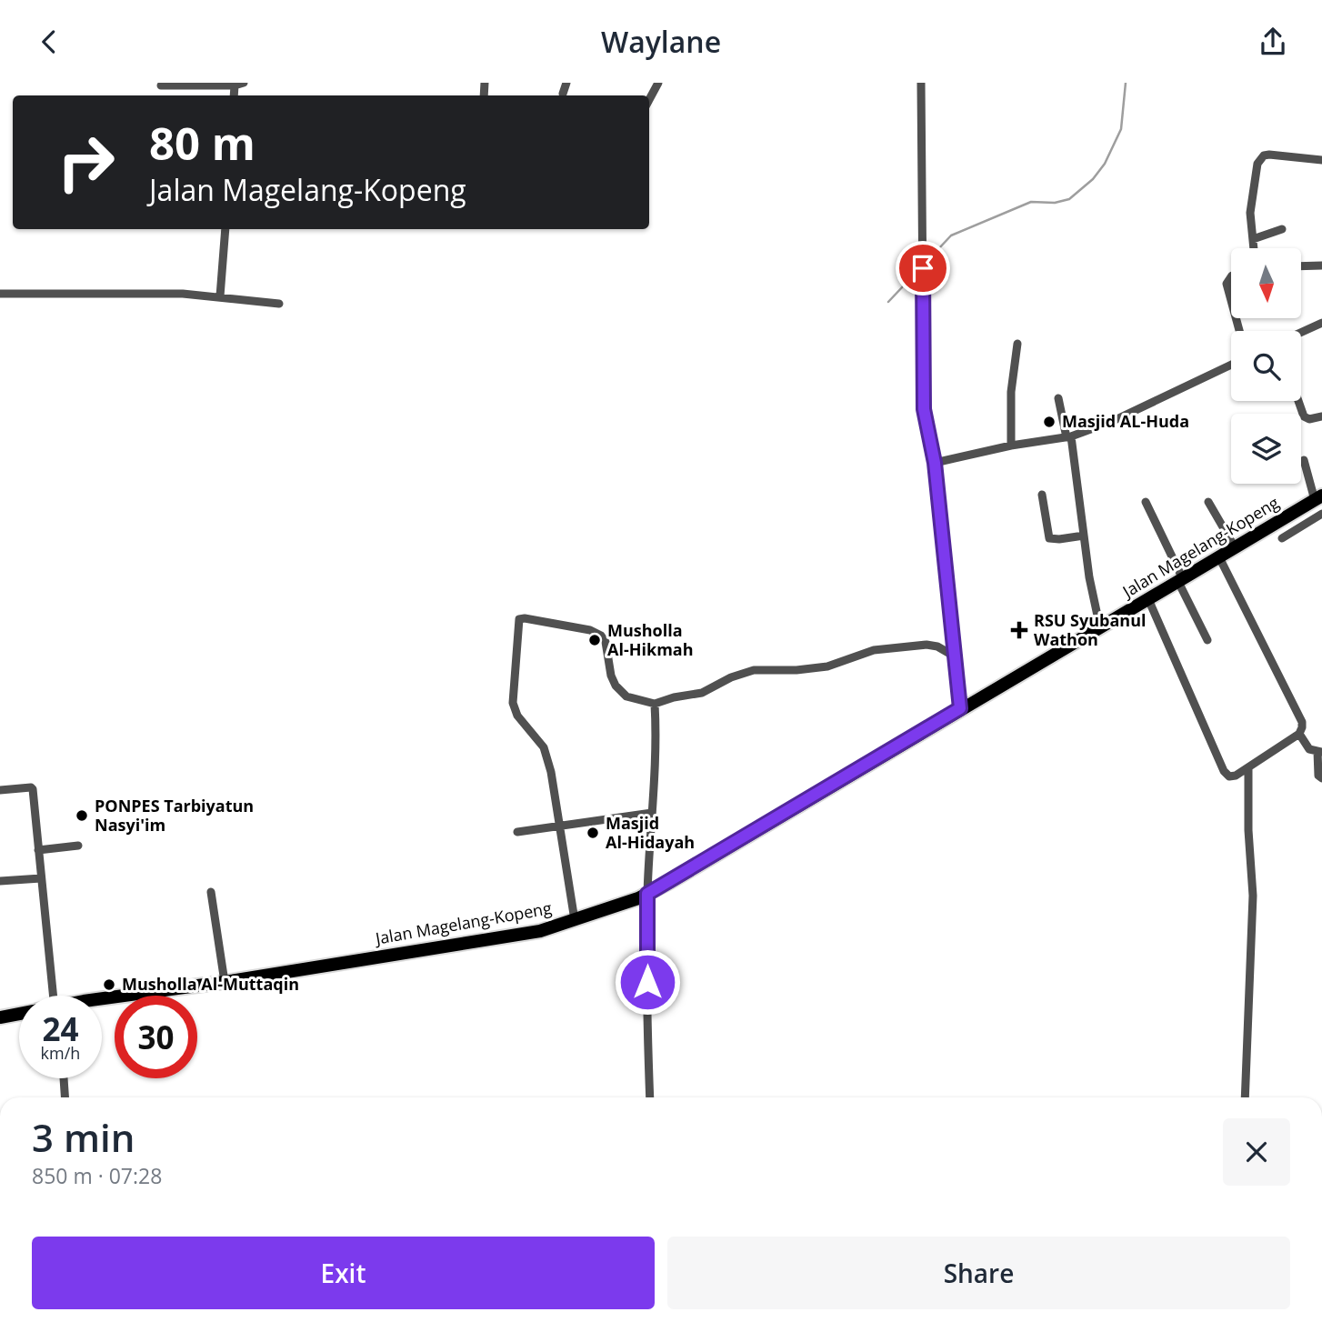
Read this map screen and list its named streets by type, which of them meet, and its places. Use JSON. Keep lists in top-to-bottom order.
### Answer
{
  "streets": {
    "main road": ["Jalan Magelang-Kopeng"]
  },
  "places": {
    "other": [
      "Masjid AL-Huda",
      "Musholla Al-Hikmah",
      "PONPES Tarbiyatun Nasyi'im",
      "Masjid Al-Hidayah",
      "Musholla Al-Muttaqin"
    ],
    "health": ["RSU Syubanul Wathon"]
  },
  "north": "bottom",
  "page": {
    "header": "Waylane",
    "turn": ["80 m", "Jalan Magelang-Kopeng"],
    "speed": "24 km/h",
    "limit": "30",
    "heading": ["3 min", "850 m · 07:28"],
    "buttons": ["Exit", "Share"]
  }
}
